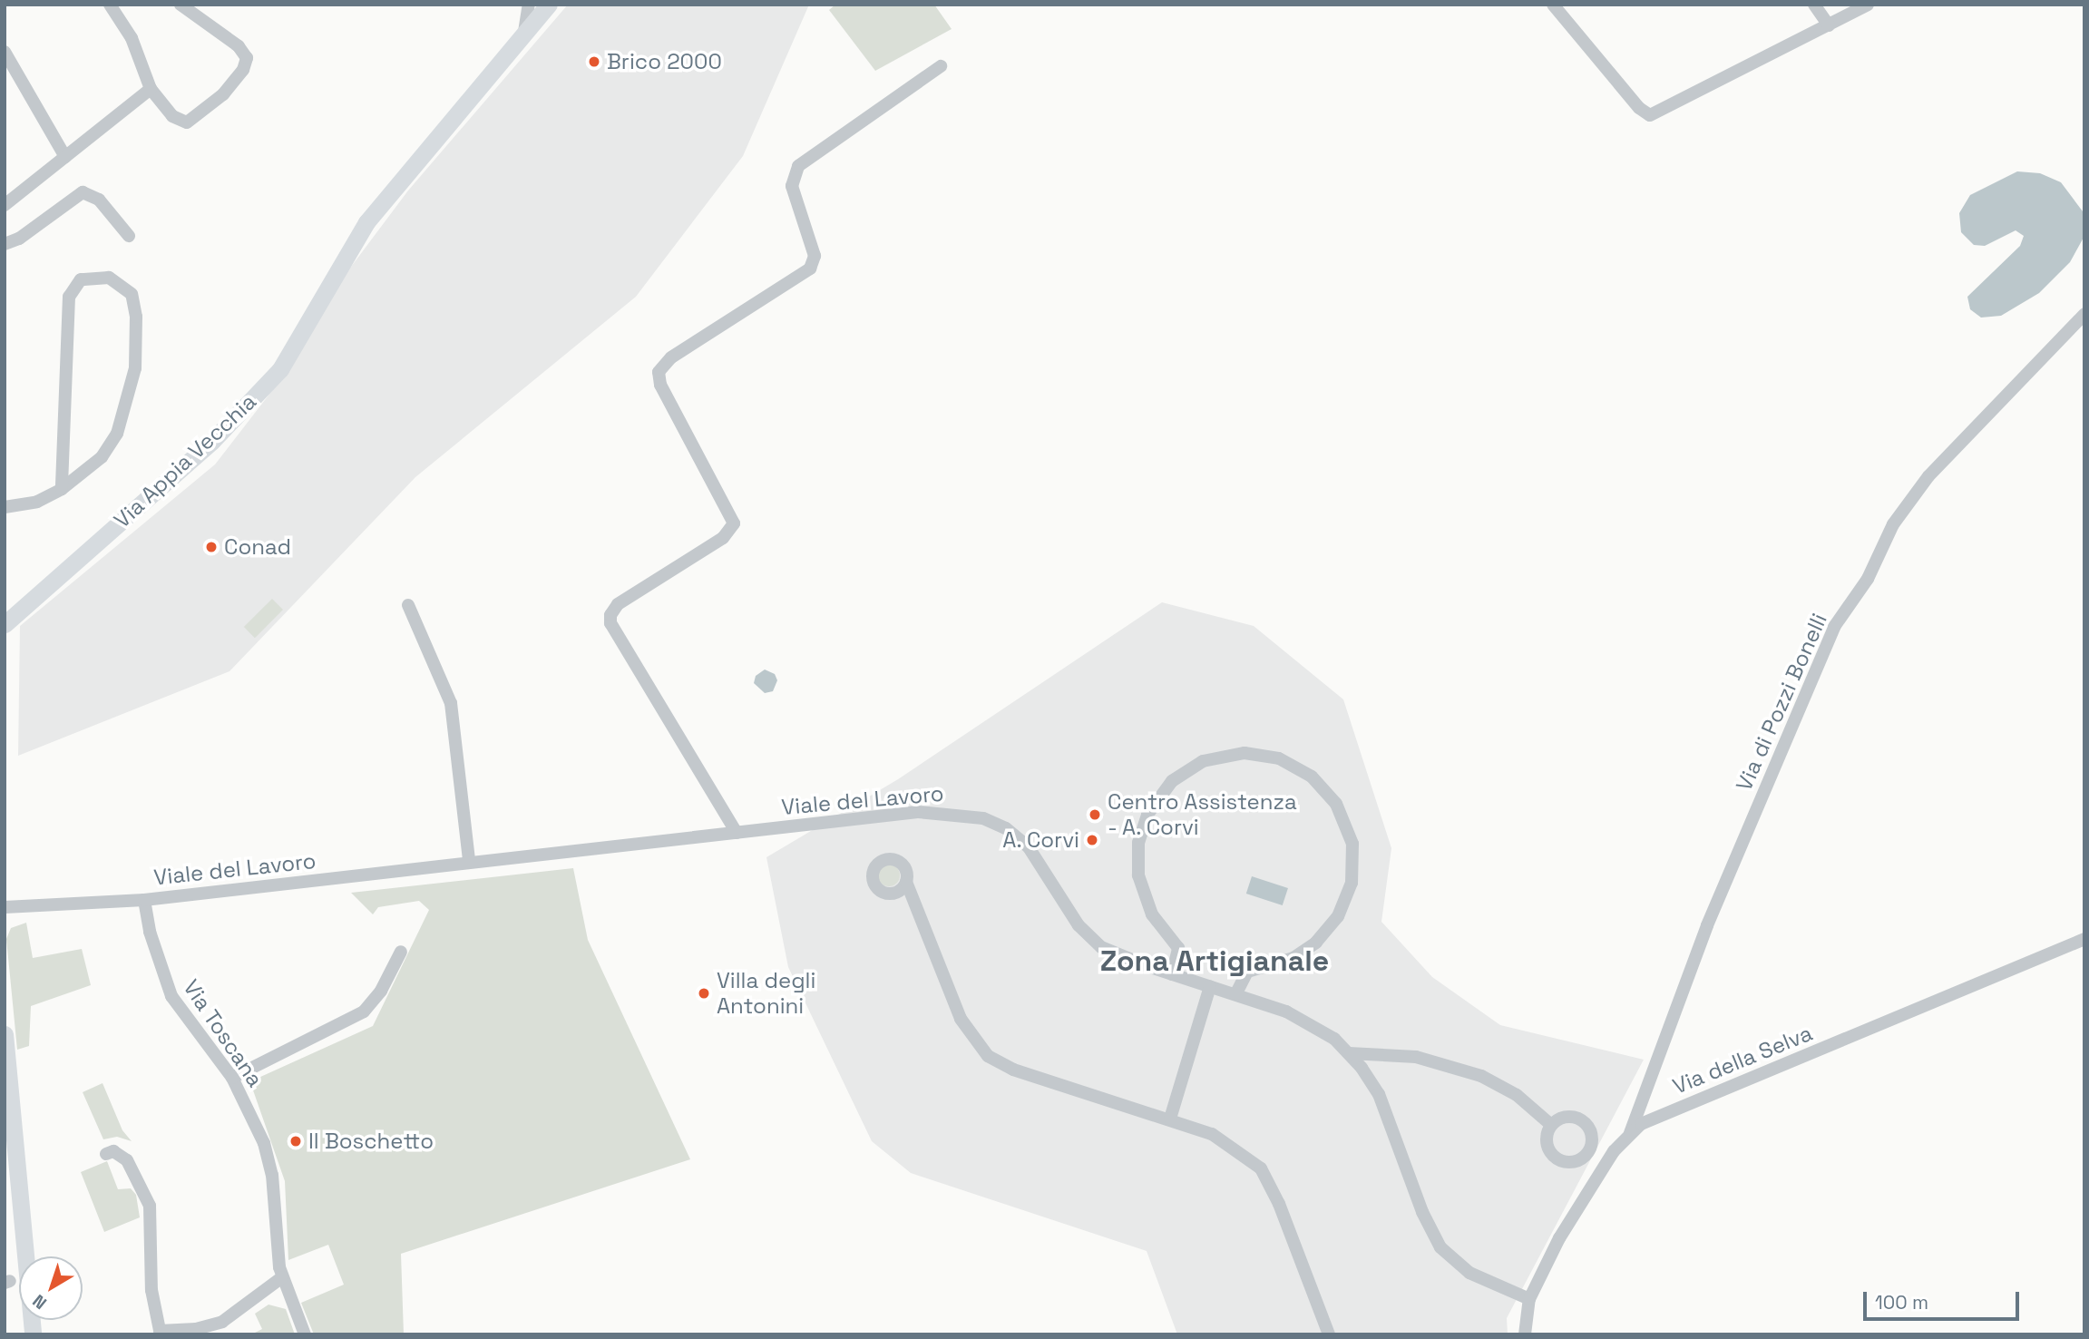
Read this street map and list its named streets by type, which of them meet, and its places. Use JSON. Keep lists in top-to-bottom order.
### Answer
{
  "streets": {
    "main road": ["Via Appia Vecchia"],
    "street": [
      "Via di Pozzi Bonelli",
      "Viale del Lavoro",
      "Via Toscana",
      "Via della Selva"
    ]
  },
  "crossings": [
    ["Via di Pozzi Bonelli", "Via della Selva"],
    ["Viale del Lavoro", "Via Toscana"],
    ["Viale del Lavoro", "Via della Selva"]
  ],
  "districts": ["Zona Artigianale"],
  "places": [
    "Brico 2000",
    "Conad",
    "Centro Assistenza - A. Corvi",
    "A. Corvi",
    "Villa degli Antonini",
    "Il Boschetto"
  ],
  "scale_bar": "100 m",
  "north": "bottom left"
}
